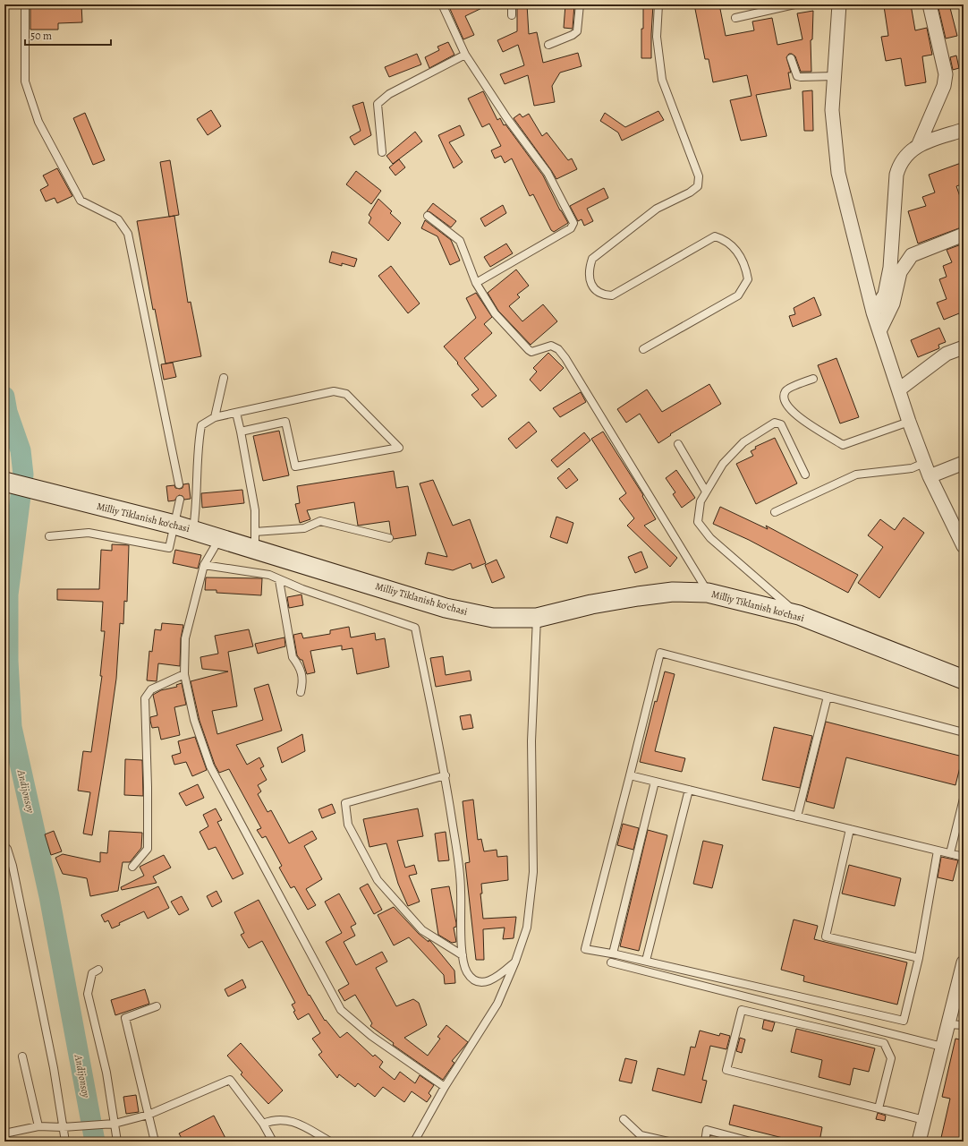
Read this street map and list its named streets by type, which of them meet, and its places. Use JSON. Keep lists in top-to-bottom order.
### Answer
{
  "streets": {
    "main road": ["Milliy Tiklanish ko'chasi"]
  },
  "water": ["Andijonsoy"],
  "scale_bar": "50 m"
}
